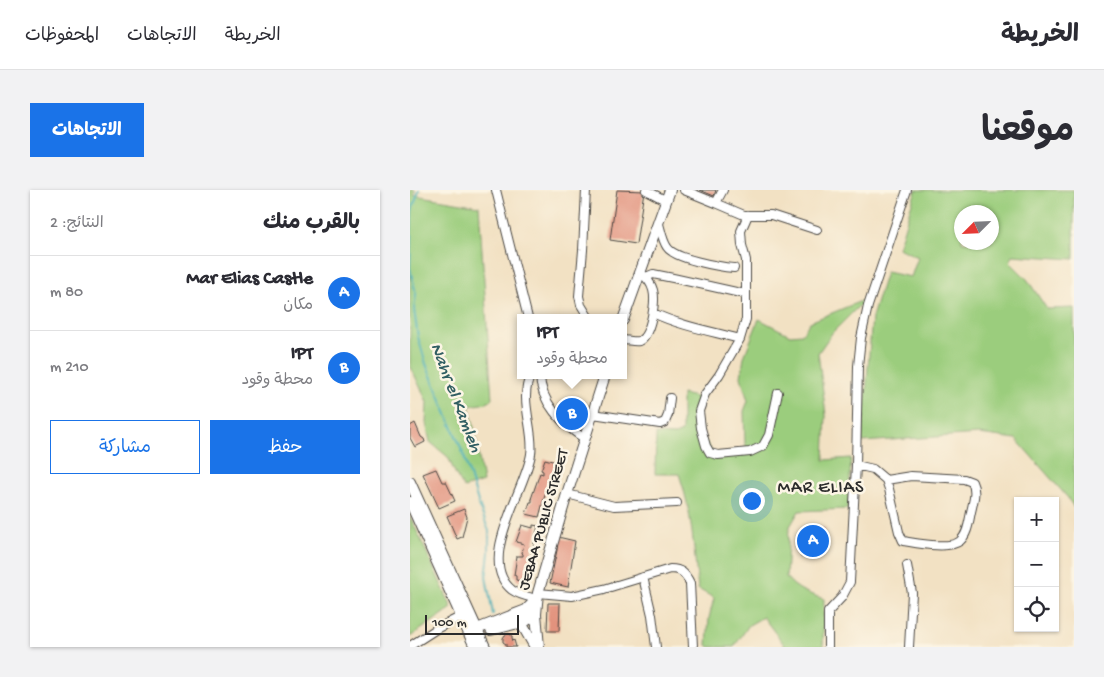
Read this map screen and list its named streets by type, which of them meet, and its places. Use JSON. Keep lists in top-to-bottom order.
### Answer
{
  "streets": {
    "main road": ["JEBAA PUBLIC STREET"]
  },
  "districts": ["MAR ELIAS"],
  "water": ["Nahr el Kamleh"],
  "scale_bar": "100 m",
  "north": "bottom left",
  "page": {
    "header": "الخريطة",
    "nav": ["الخريطة", "الاتجاهات", "المحفوظات"],
    "title": "موقعنا",
    "buttons": [
      "الاتجاهات",
      ["حفظ", "مشاركة"]
    ],
    "heading": ["بالقرب منك", "النتائج: 2"],
    "list": [
      {
        "mark": "A",
        "name": "Mar Elias Castle",
        "note": "مكان",
        "value": "80 m"
      },
      {
        "mark": "B",
        "name": "IPT",
        "note": "محطة وقود",
        "value": "210 m"
      }
    ],
    "popup": ["IPT", "محطة وقود"],
    "pins": ["B", "A"],
    "map_buttons": ["+", "−"],
    "scale": "100 m"
  }
}
